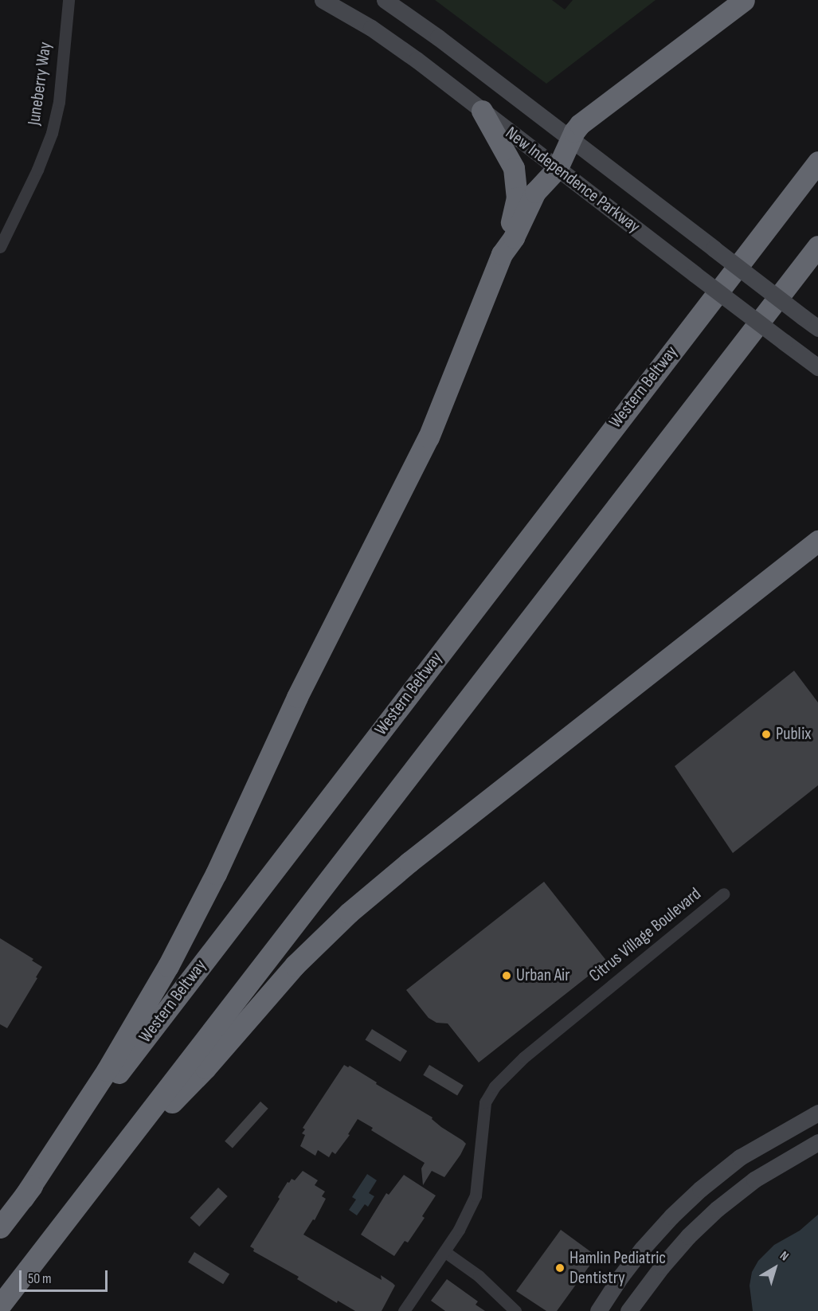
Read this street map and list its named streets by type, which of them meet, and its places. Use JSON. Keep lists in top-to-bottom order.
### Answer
{
  "streets": {
    "highway": ["Western Beltway"],
    "main road": ["New Independence Parkway"],
    "street": ["Juneberry Way", "Citrus Village Boulevard"]
  },
  "places": ["Publix", "Urban Air", "Hamlin Pediatric Dentistry"],
  "scale_bar": "50 m",
  "north": "top right"
}
